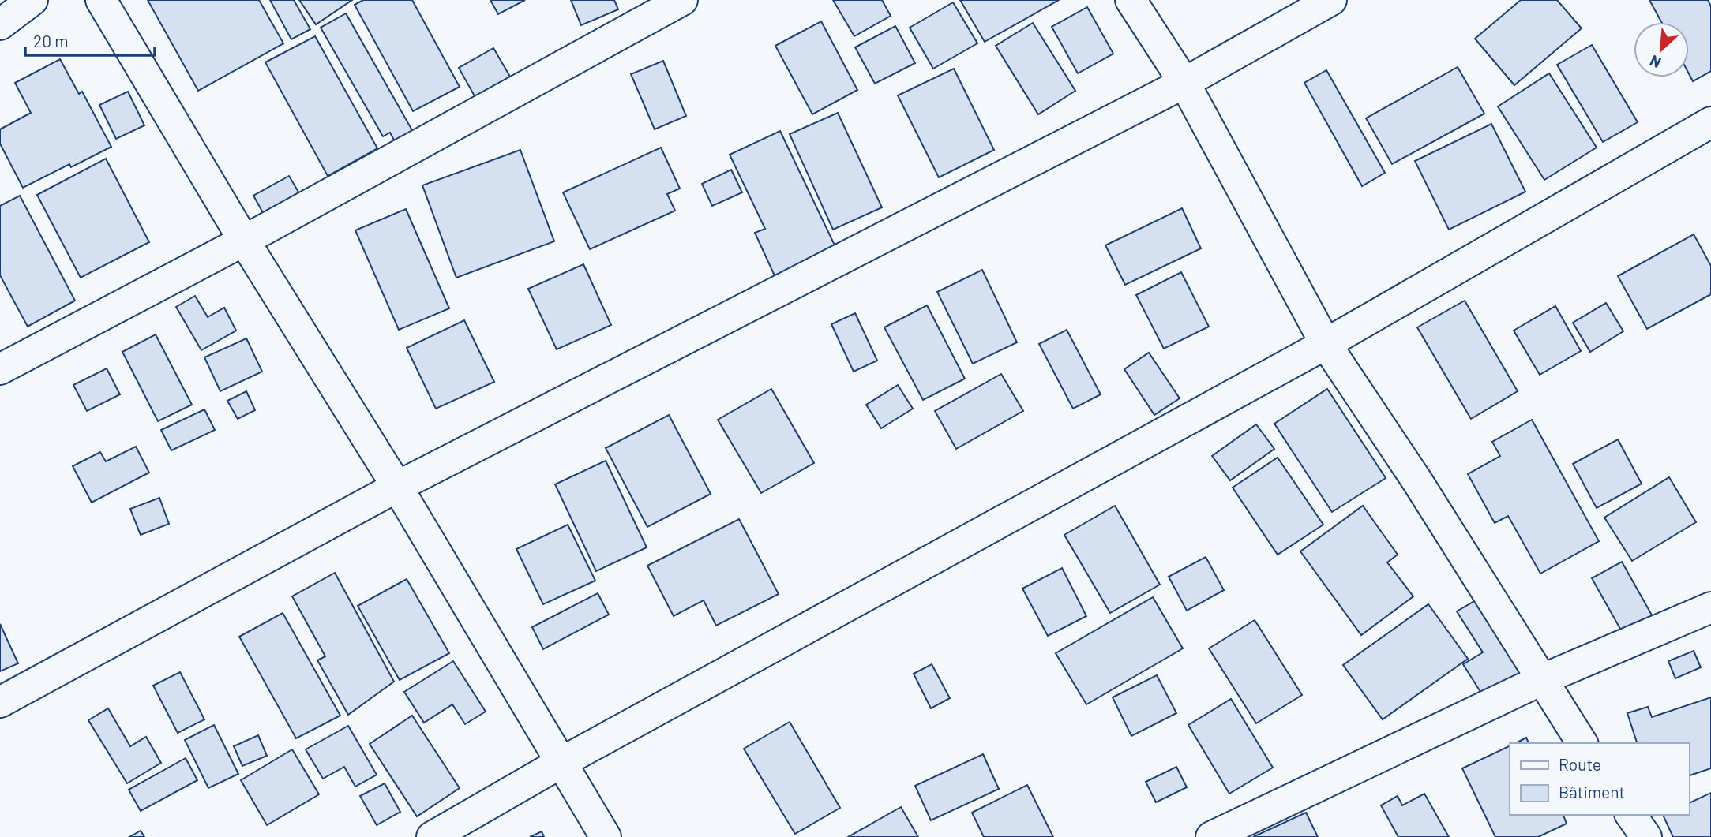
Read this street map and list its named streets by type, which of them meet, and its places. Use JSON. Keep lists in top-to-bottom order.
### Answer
{
  "legend": ["Route", "Bâtiment"],
  "scale_bar": "20 m",
  "north": "bottom left"
}
